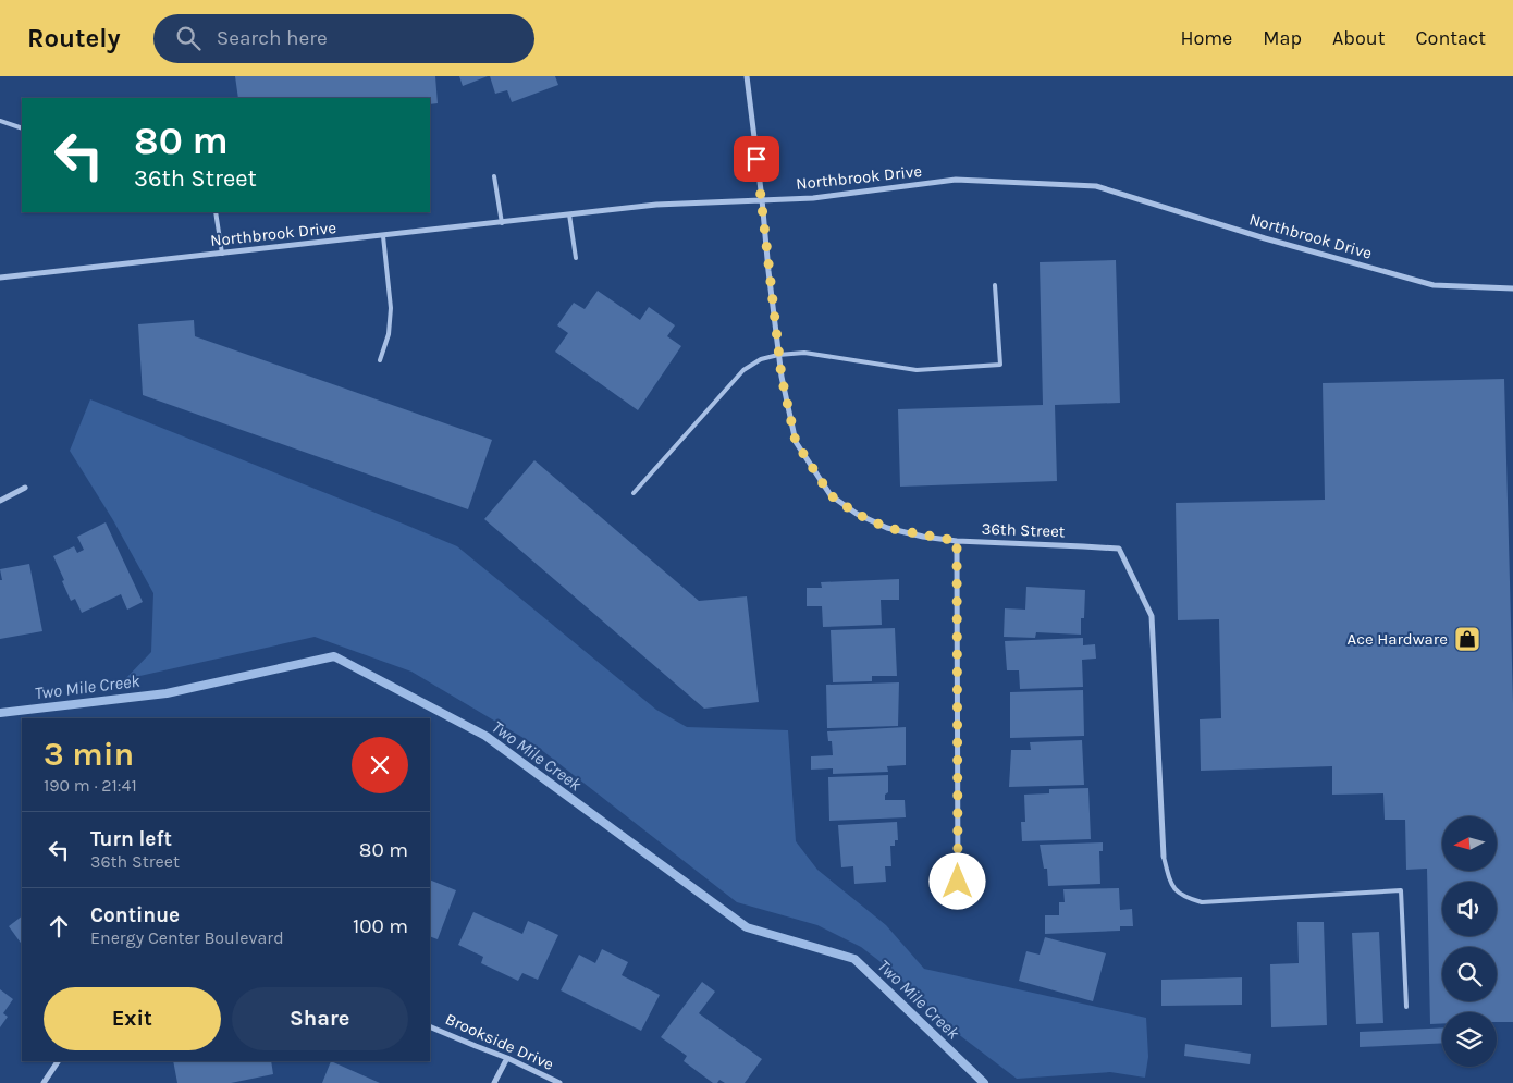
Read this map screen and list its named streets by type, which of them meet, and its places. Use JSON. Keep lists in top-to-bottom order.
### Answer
{
  "streets": {
    "street": ["Northbrook Drive", "36th Street", "Brookside Drive"]
  },
  "crossings": [
    ["Northbrook Drive", "36th Street"]
  ],
  "water": ["Two Mile Creek"],
  "places": {
    "shop": ["Ace Hardware"]
  },
  "north": "left",
  "page": {
    "header": "Routely",
    "search": "Search here",
    "nav": [
      "Home",
      "Map",
      "About",
      "Contact"
    ],
    "turn": ["80 m", "36th Street"],
    "heading": ["3 min", "190 m · 21:41"],
    "list": [
      {
        "name": "Turn left",
        "note": "36th Street",
        "value": "80 m"
      },
      {
        "name": "Continue",
        "note": "Energy Center Boulevard",
        "value": "100 m"
      }
    ],
    "buttons": ["Exit", "Share"]
  }
}
